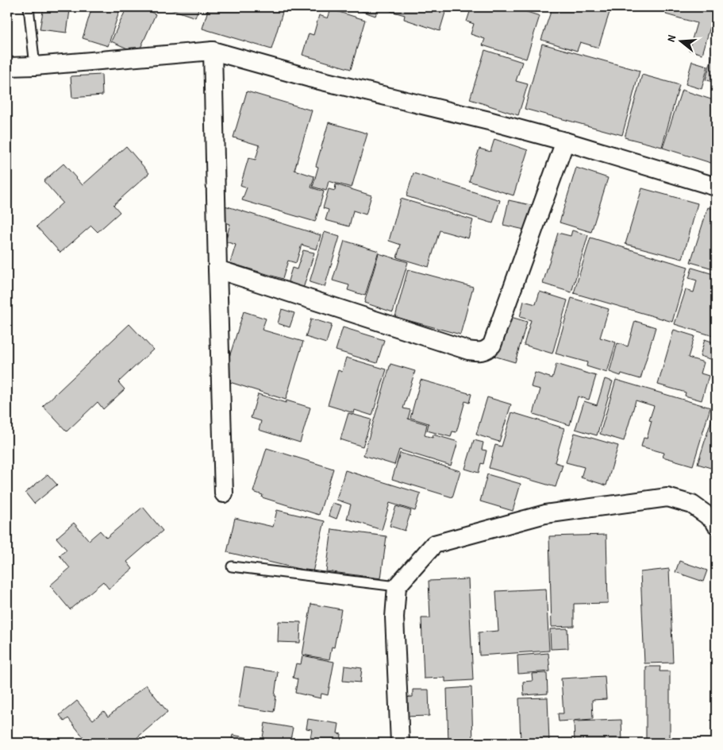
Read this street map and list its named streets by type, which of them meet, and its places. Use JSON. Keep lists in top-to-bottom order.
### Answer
{
  "north": "left"
}
